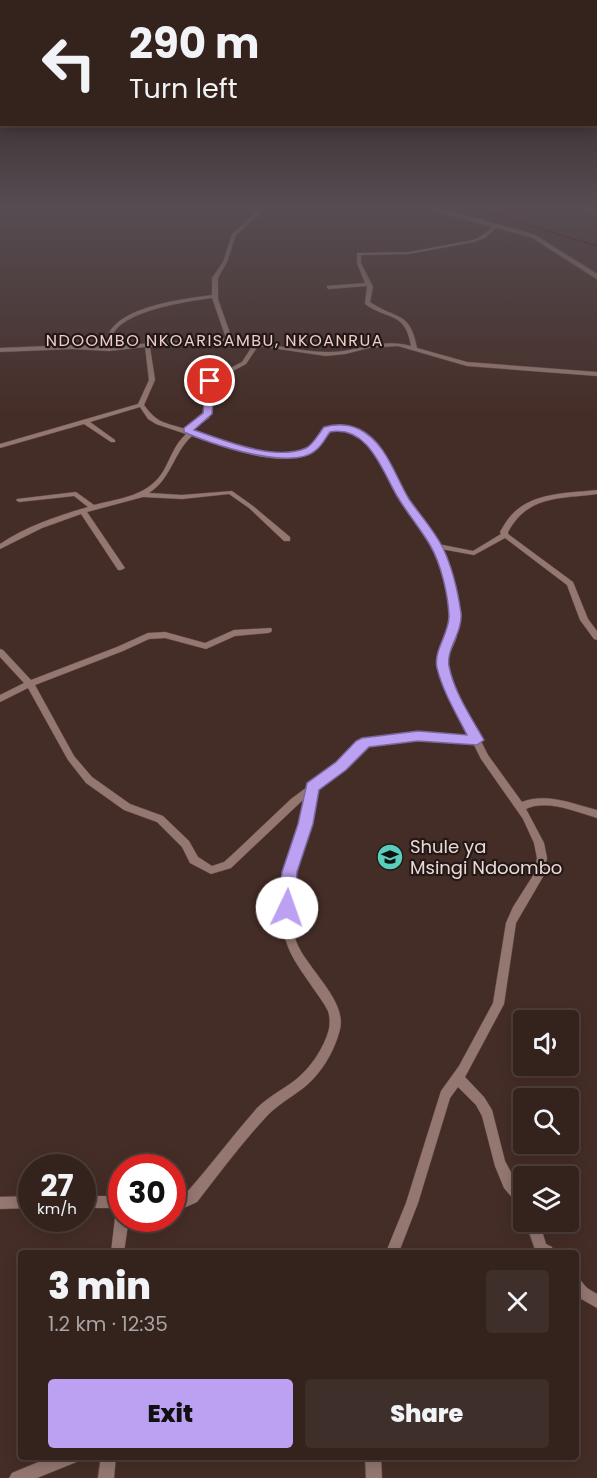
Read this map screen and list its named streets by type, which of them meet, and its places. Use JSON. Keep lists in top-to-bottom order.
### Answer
{
  "districts": ["NDOOMBO NKOARISAMBU, NKOANRUA"],
  "places": {
    "school or university": ["Shule ya Msingi Ndoombo"]
  },
  "page": {
    "turn": ["290 m", "Turn left"],
    "speed": "27 km/h",
    "limit": "30",
    "heading": ["3 min", "1.2 km · 12:35"],
    "buttons": ["Exit", "Share"]
  }
}
